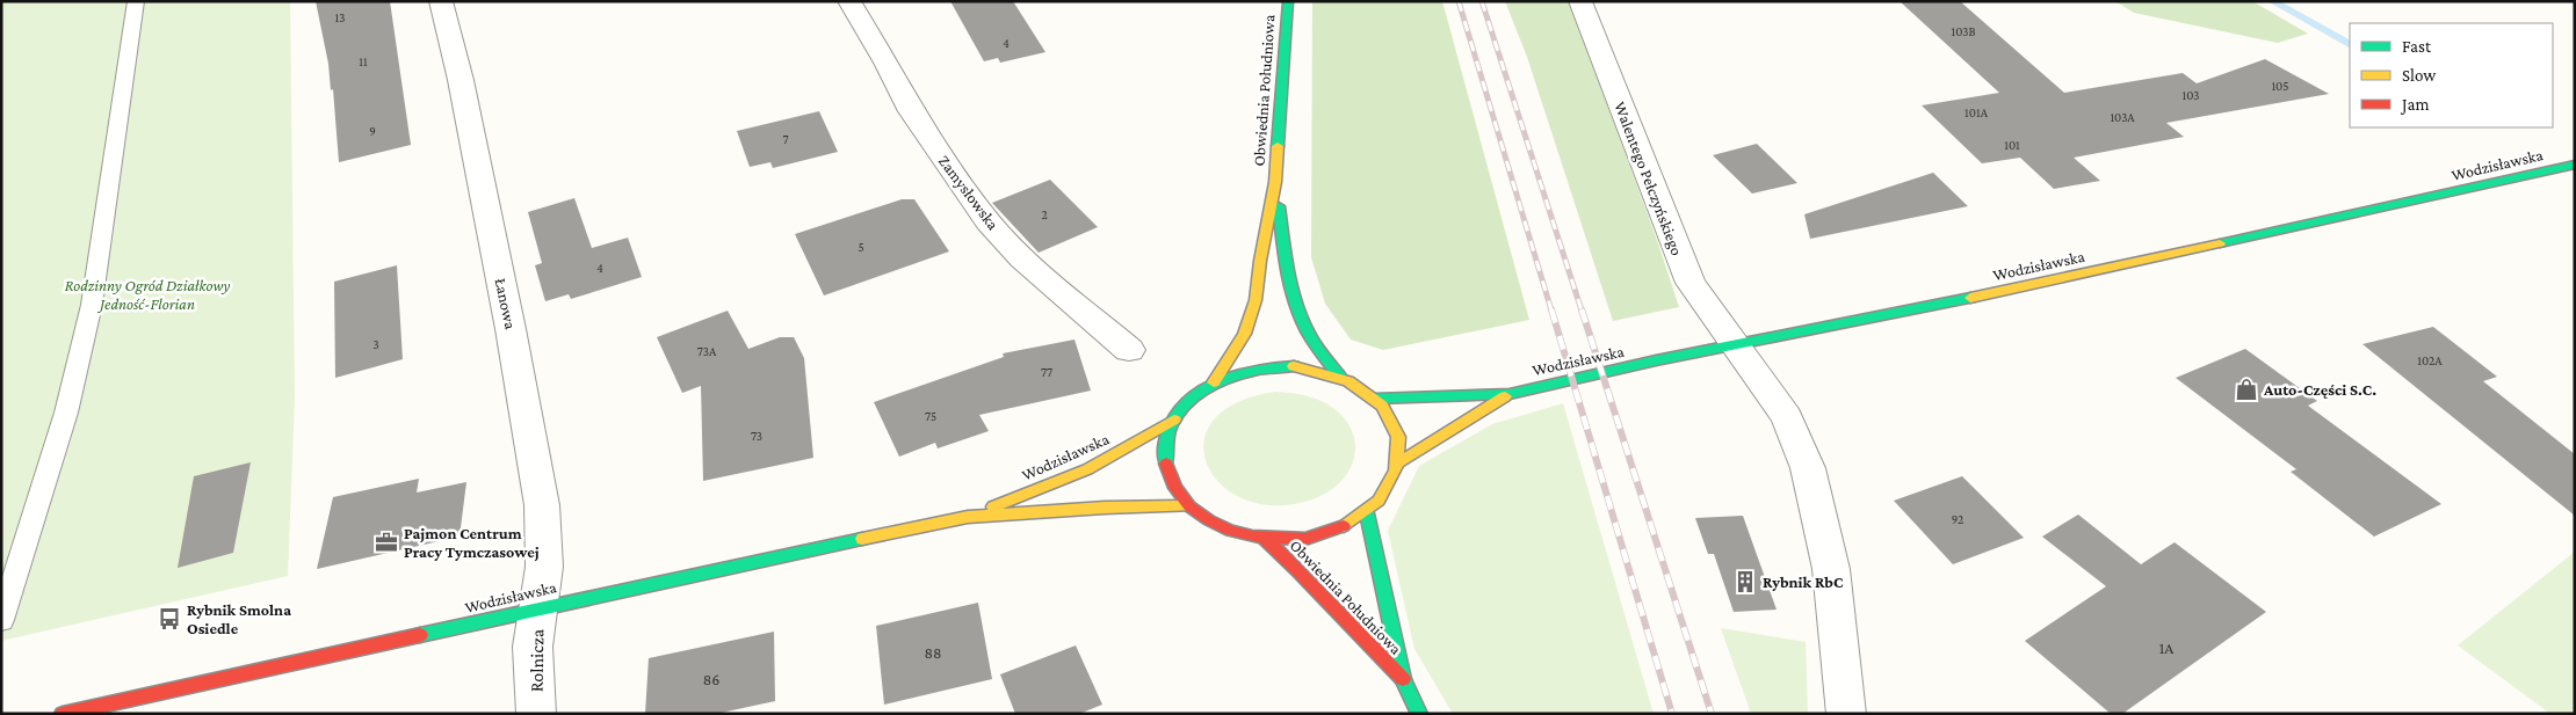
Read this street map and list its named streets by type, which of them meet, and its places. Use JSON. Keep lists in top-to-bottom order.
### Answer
{
  "streets": {
    "main road": ["Obwiednia Południowa", "Wodzisławska"],
    "street": [
      "Walentego Pełczyńskiego",
      "Zamysłowska",
      "Łanowa",
      "Rolnicza"
    ]
  },
  "crossings": [
    ["Obwiednia Południowa", "Wodzisławska"],
    ["Wodzisławska", "Walentego Pełczyńskiego"],
    ["Wodzisławska", "Łanowa"],
    ["Wodzisławska", "Rolnicza"],
    ["Łanowa", "Rolnicza"]
  ],
  "parks": ["Rodzinny Ogród Działkowy Jedność-Florian"],
  "places": {
    "shop": ["Auto-Części S.C."],
    "office": ["Pajmon Centrum Pracy Tymczasowej"],
    "building": ["Rybnik RbC"],
    "bus stop": ["Rybnik Smolna Osiedle"]
  },
  "house_numbers": [
    "13",
    "103B",
    "4",
    "11",
    "105",
    "103",
    "101A",
    "103A",
    "9",
    "7",
    "101",
    "2",
    "5",
    "4",
    "3",
    "73A",
    "102A",
    "77",
    "75",
    "73",
    "92",
    "1A",
    "88",
    "86"
  ],
  "legend": ["Fast", "Slow", "Jam"]
}
